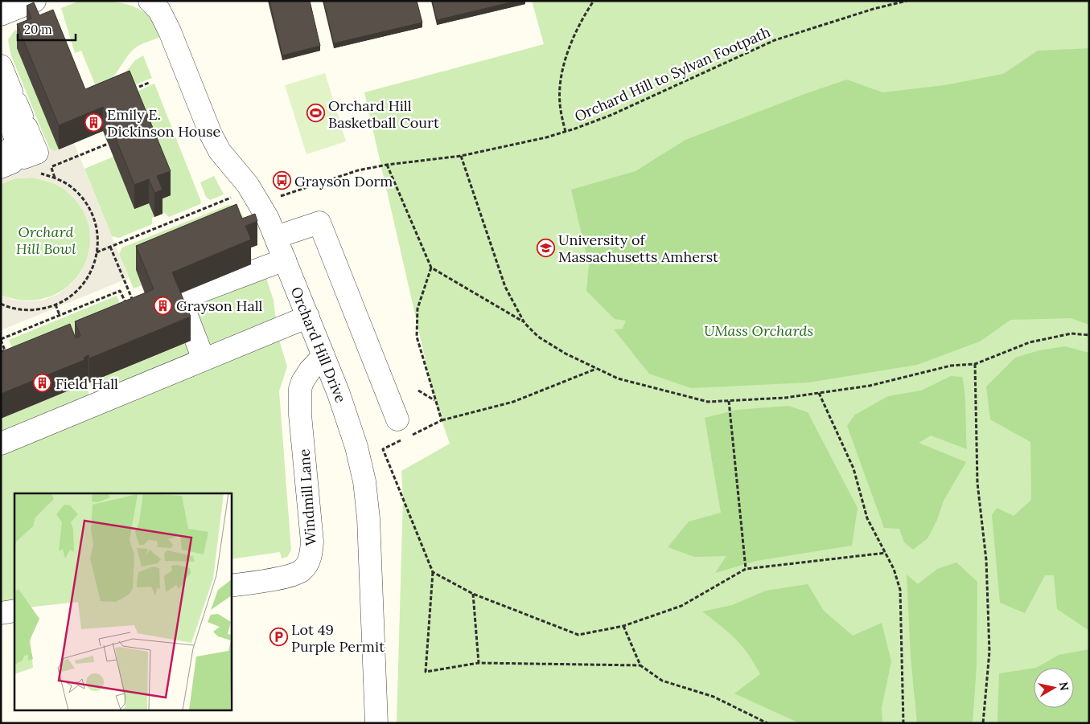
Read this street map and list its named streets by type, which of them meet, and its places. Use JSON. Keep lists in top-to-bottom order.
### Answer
{
  "streets": {
    "street": ["Orchard Hill Drive", "Windmill Lane"],
    "path": ["Orchard Hill to Sylvan Footpath"]
  },
  "crossings": [
    ["Orchard Hill Drive", "Windmill Lane"]
  ],
  "parks": ["Orchard Hill Bowl", "UMass Orchards"],
  "places": {
    "sports": ["Orchard Hill Basketball Court"],
    "building": ["Emily E. Dickinson House", "Grayson Hall", "Field Hall"],
    "bus stop": ["Grayson Dorm"],
    "school or university": ["University of Massachusetts Amherst"],
    "parking": ["Lot 49 Purple Permit"]
  },
  "scale_bar": "20 m",
  "north": "right"
}
